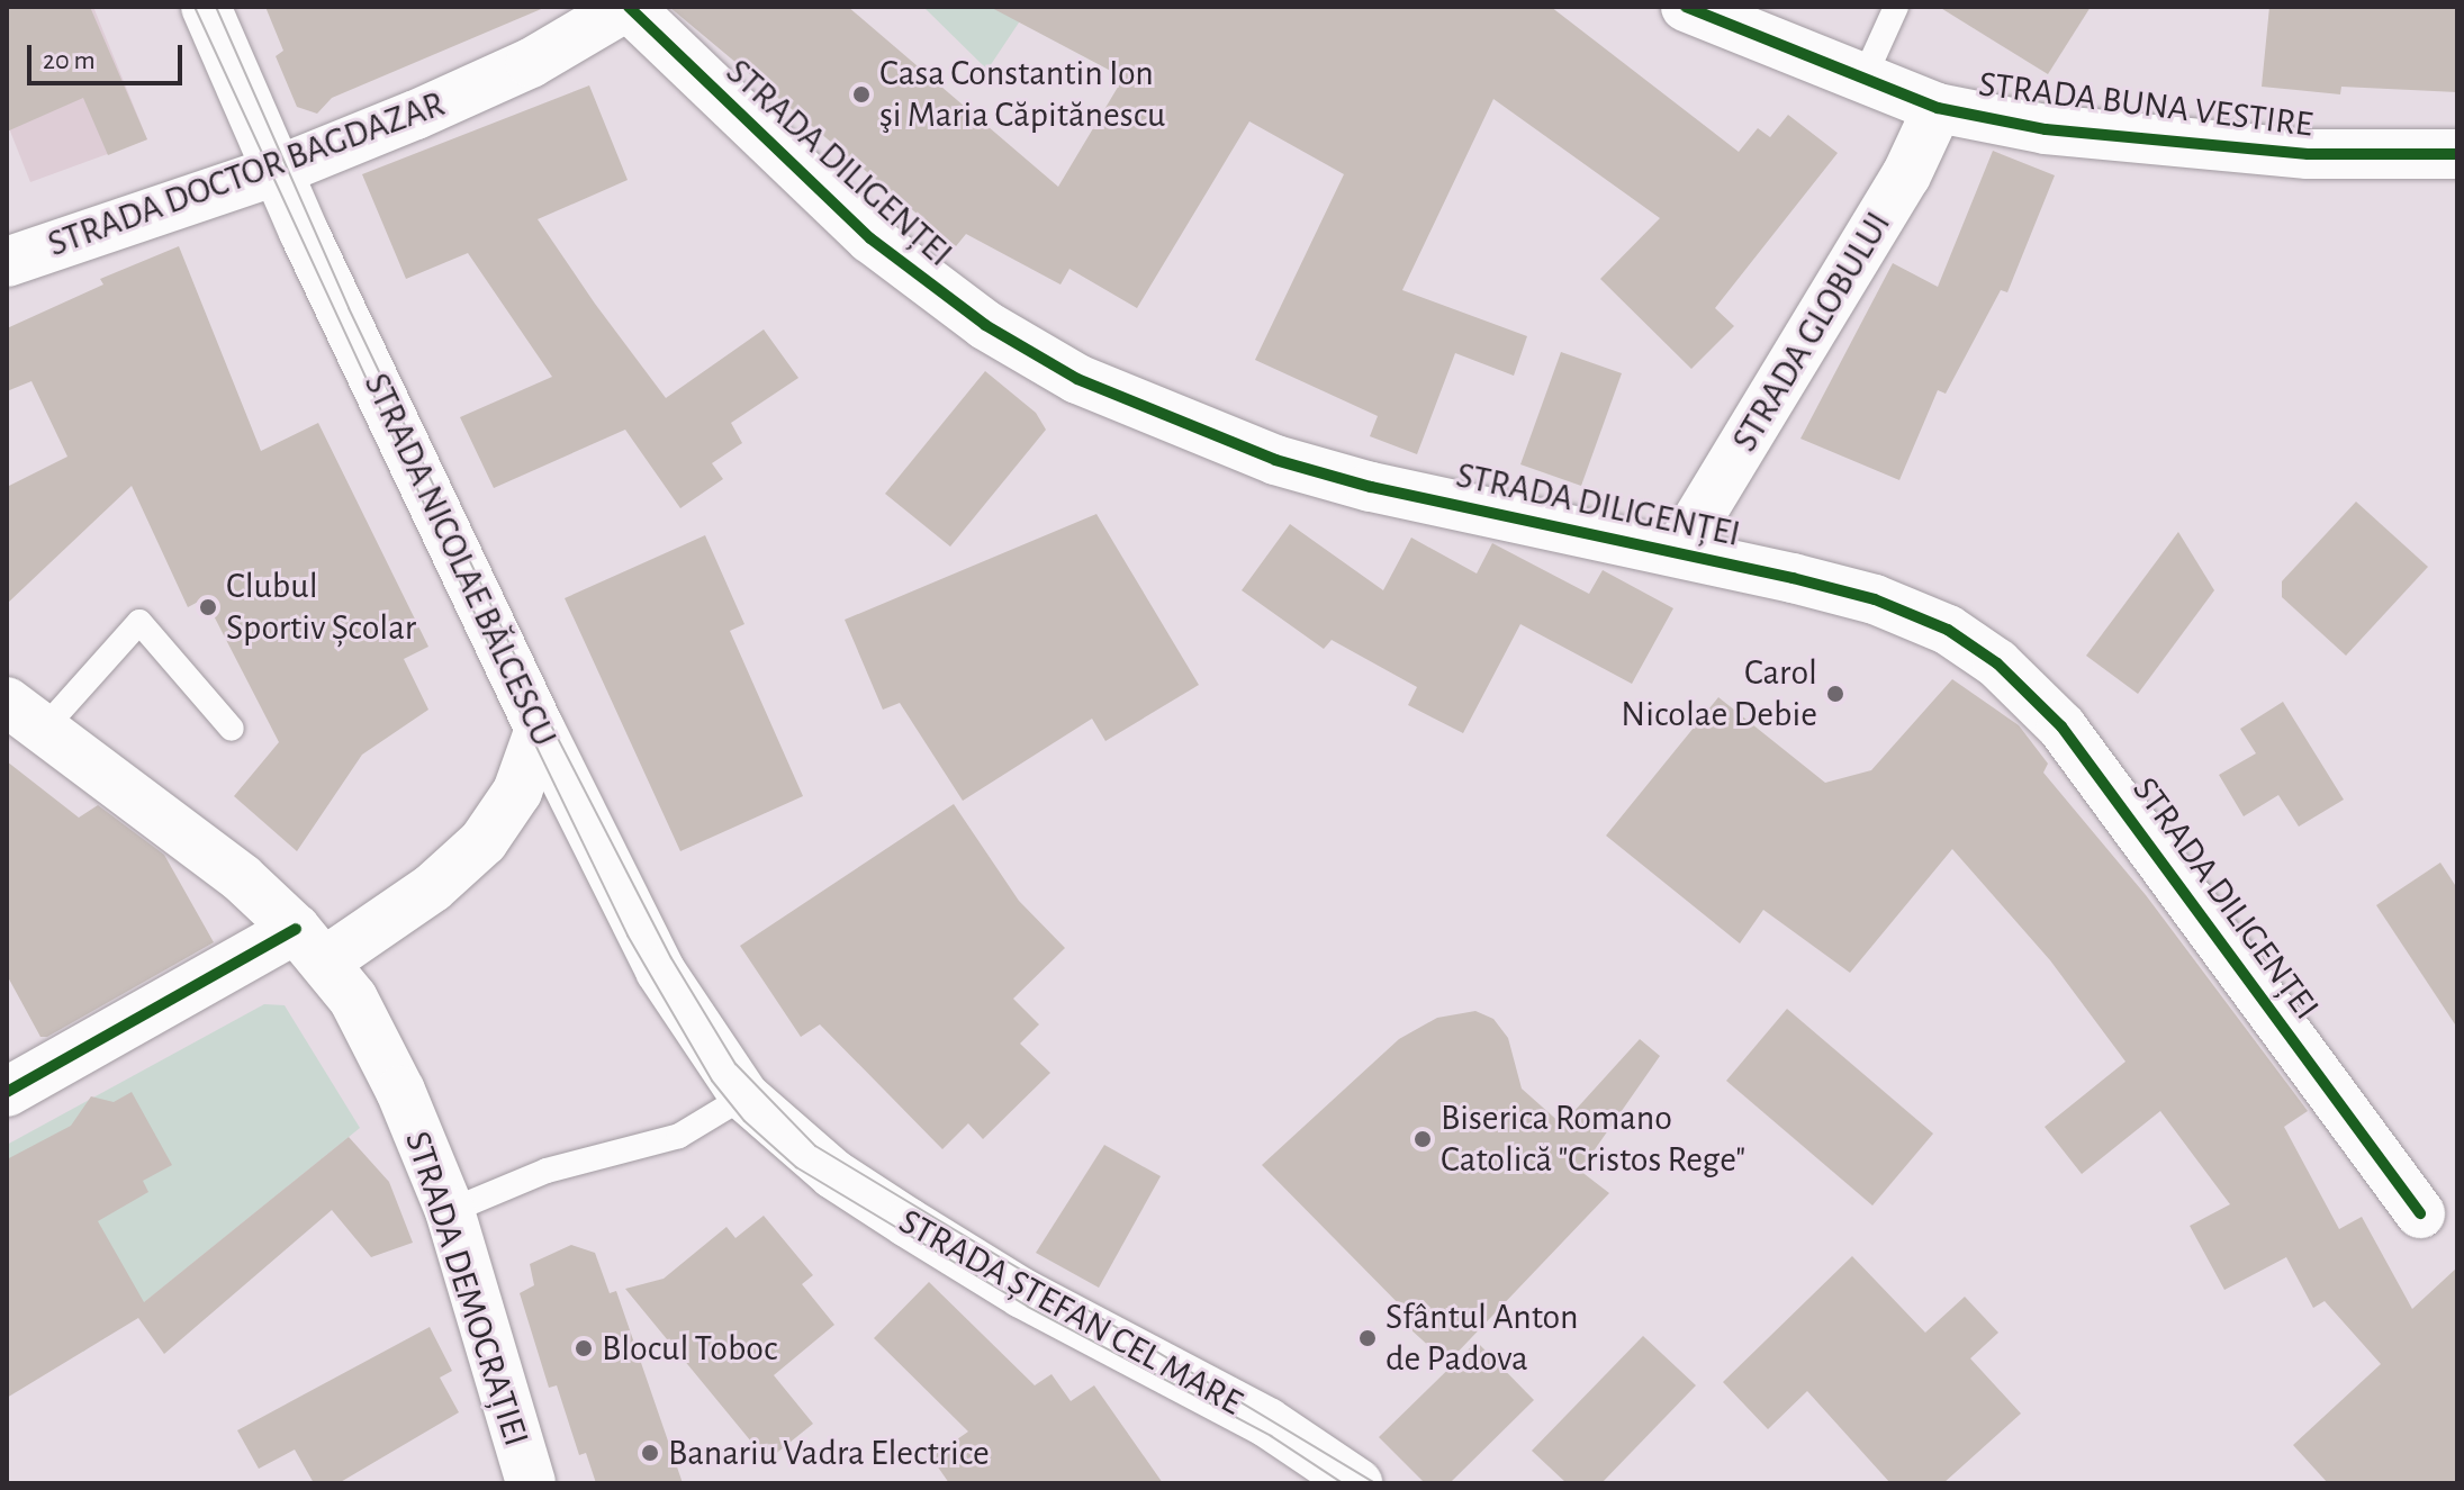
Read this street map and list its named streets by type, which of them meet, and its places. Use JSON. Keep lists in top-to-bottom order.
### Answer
{
  "streets": {
    "street": [
      "STRADA BUNA VESTIRE",
      "STRADA DILIGENȚEI",
      "STRADA DOCTOR BAGDAZAR",
      "STRADA GLOBULUI",
      "STRADA NICOLAE BĂLCESCU",
      "STRADA DEMOCRAȚIEI",
      "STRADA ȘTEFAN CEL MARE"
    ]
  },
  "crossings": [
    ["STRADA BUNA VESTIRE", "STRADA GLOBULUI"],
    ["STRADA DILIGENȚEI", "STRADA DOCTOR BAGDAZAR"],
    ["STRADA DILIGENȚEI", "STRADA GLOBULUI"],
    ["STRADA DOCTOR BAGDAZAR", "STRADA NICOLAE BĂLCESCU"],
    ["STRADA NICOLAE BĂLCESCU", "STRADA ȘTEFAN CEL MARE"]
  ],
  "places": [
    "Casa Constantin Ion şi Maria Căpitănescu",
    "Clubul Sportiv Școlar",
    "Carol Nicolae Debie",
    "Biserica Romano Catolică \"Cristos Rege\"",
    "Sfântul Anton de Padova",
    "Blocul Toboc",
    "Banariu Vadra Electrice"
  ],
  "scale_bar": "20 m"
}
